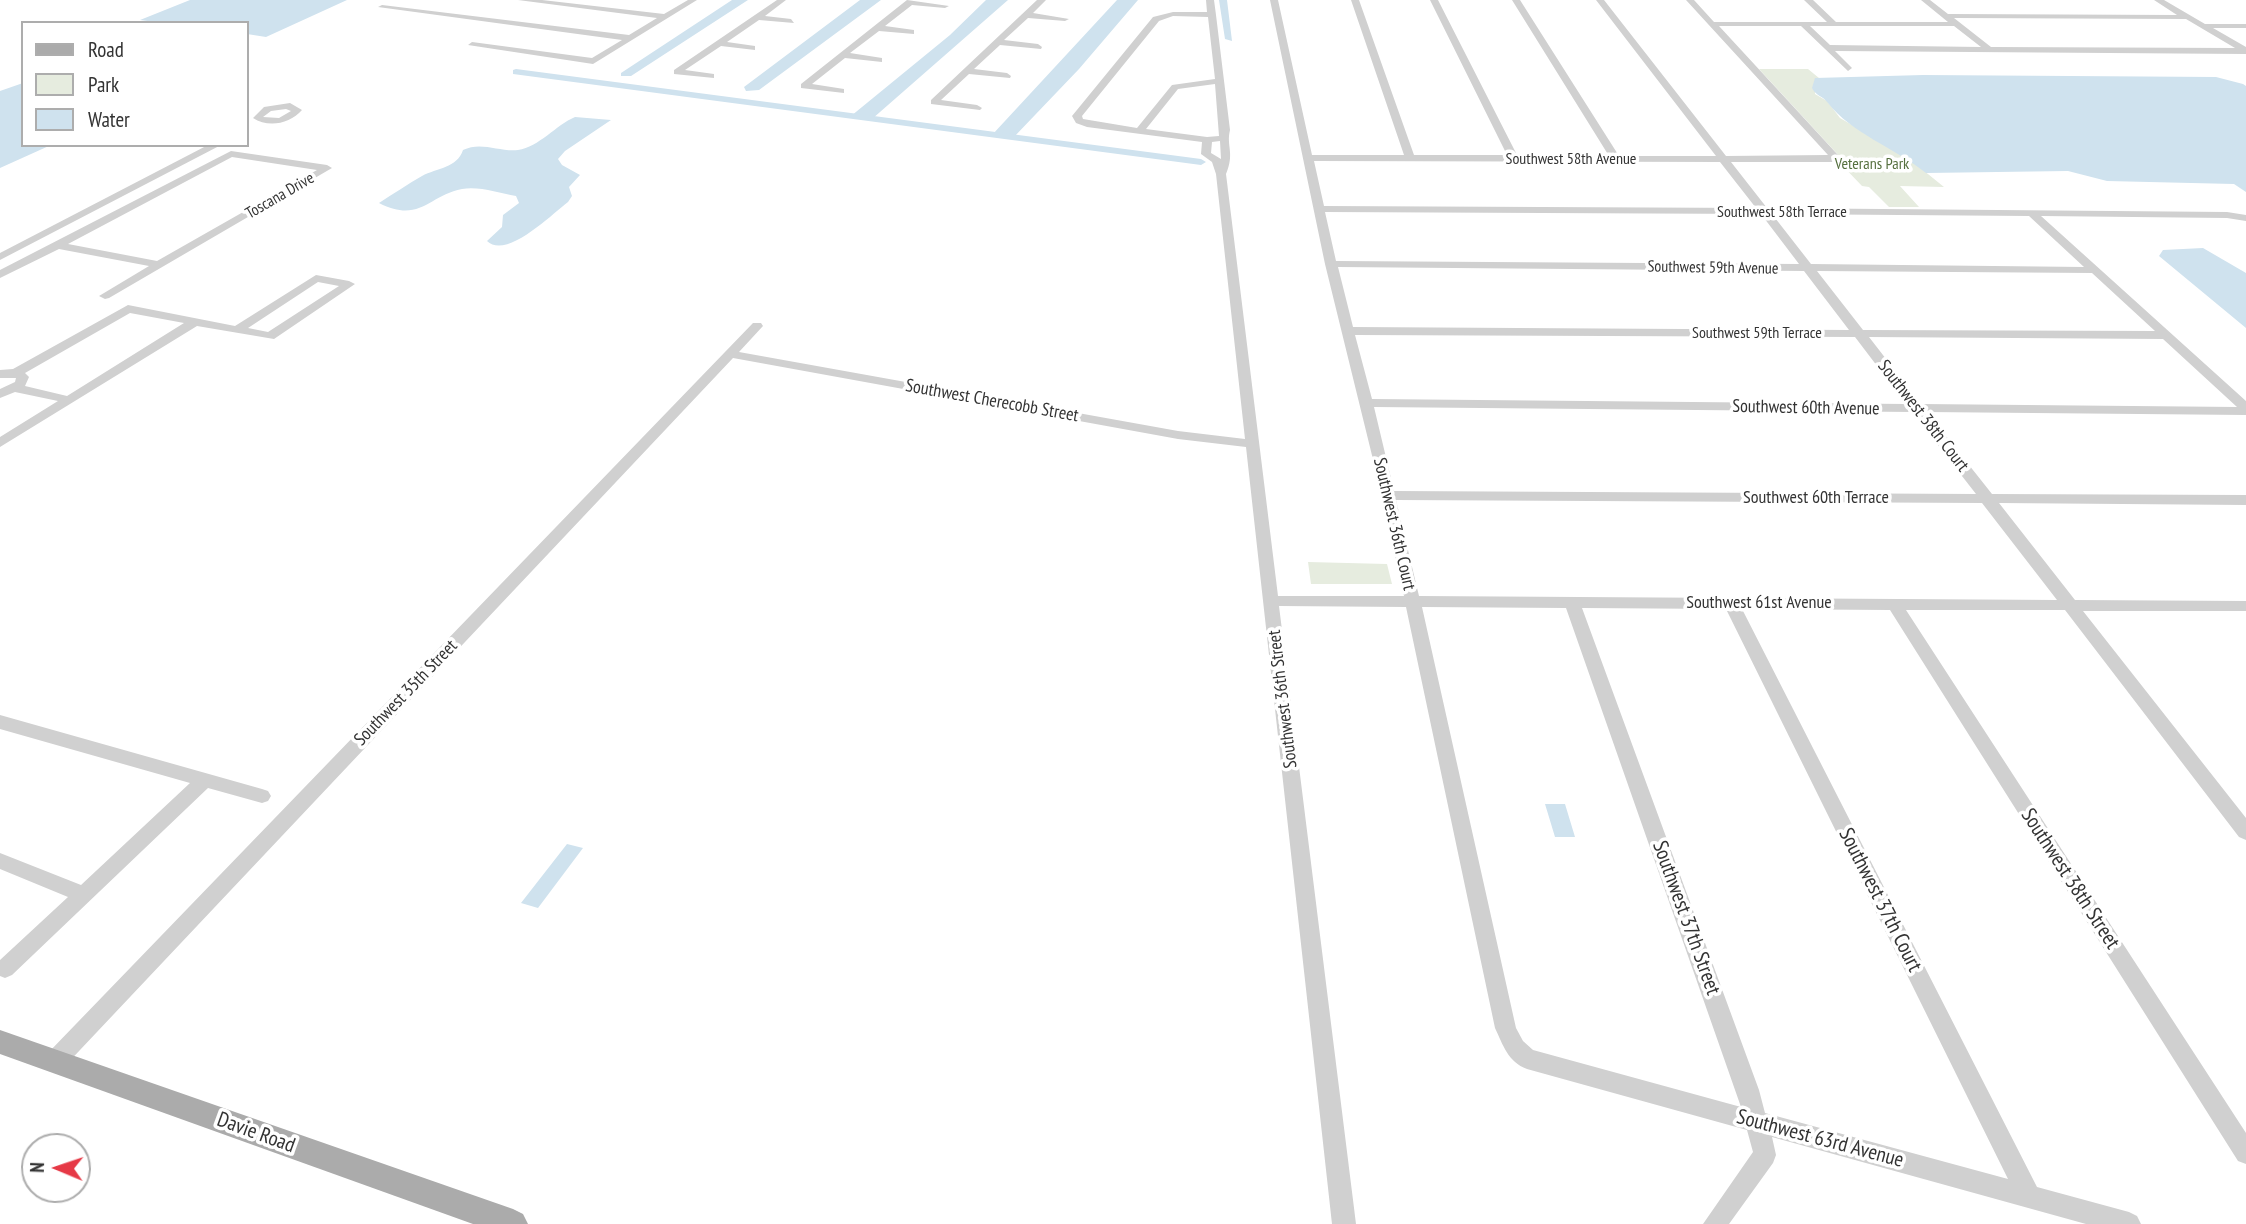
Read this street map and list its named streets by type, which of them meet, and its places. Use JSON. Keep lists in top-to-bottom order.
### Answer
{
  "streets": {
    "main road": ["Davie Road"],
    "street": [
      "Southwest 58th Avenue",
      "Toscana Drive",
      "Southwest 58th Terrace",
      "Southwest 59th Avenue",
      "Southwest 59th Terrace",
      "Southwest Cherecobb Street",
      "Southwest 60th Avenue",
      "Southwest 38th Court",
      "Southwest 60th Terrace",
      "Southwest 36th Court",
      "Southwest 61st Avenue",
      "Southwest 35th Street",
      "Southwest 36th Street",
      "Southwest 38th Street",
      "Southwest 37th Court",
      "Southwest 37th Street",
      "Southwest 63rd Avenue"
    ]
  },
  "crossings": [
    ["Southwest 58th Avenue", "Southwest 38th Court"],
    ["Southwest 58th Avenue", "Southwest 36th Court"],
    ["Southwest 58th Terrace", "Southwest 38th Court"],
    ["Southwest 58th Terrace", "Southwest 36th Court"],
    ["Southwest 59th Avenue", "Southwest 38th Court"],
    ["Southwest 59th Avenue", "Southwest 36th Court"],
    ["Southwest 59th Terrace", "Southwest 38th Court"],
    ["Southwest 59th Terrace", "Southwest 36th Court"],
    ["Southwest Cherecobb Street", "Southwest 35th Street"],
    ["Southwest Cherecobb Street", "Southwest 36th Street"],
    ["Southwest 60th Avenue", "Southwest 38th Court"],
    ["Southwest 60th Avenue", "Southwest 36th Court"],
    ["Southwest 38th Court", "Southwest 60th Terrace"],
    ["Southwest 38th Court", "Southwest 61st Avenue"],
    ["Southwest 60th Terrace", "Southwest 36th Court"],
    ["Southwest 36th Court", "Southwest 61st Avenue"],
    ["Southwest 36th Court", "Southwest 63rd Avenue"],
    ["Southwest 61st Avenue", "Southwest 36th Street"],
    ["Southwest 61st Avenue", "Southwest 38th Street"],
    ["Southwest 61st Avenue", "Southwest 37th Court"],
    ["Southwest 61st Avenue", "Southwest 37th Street"],
    ["Southwest 35th Street", "Davie Road"],
    ["Southwest 37th Court", "Southwest 63rd Avenue"],
    ["Southwest 37th Street", "Southwest 63rd Avenue"]
  ],
  "parks": ["Veterans Park"],
  "legend": ["Road", "Park", "Water"],
  "north": "left"
}
